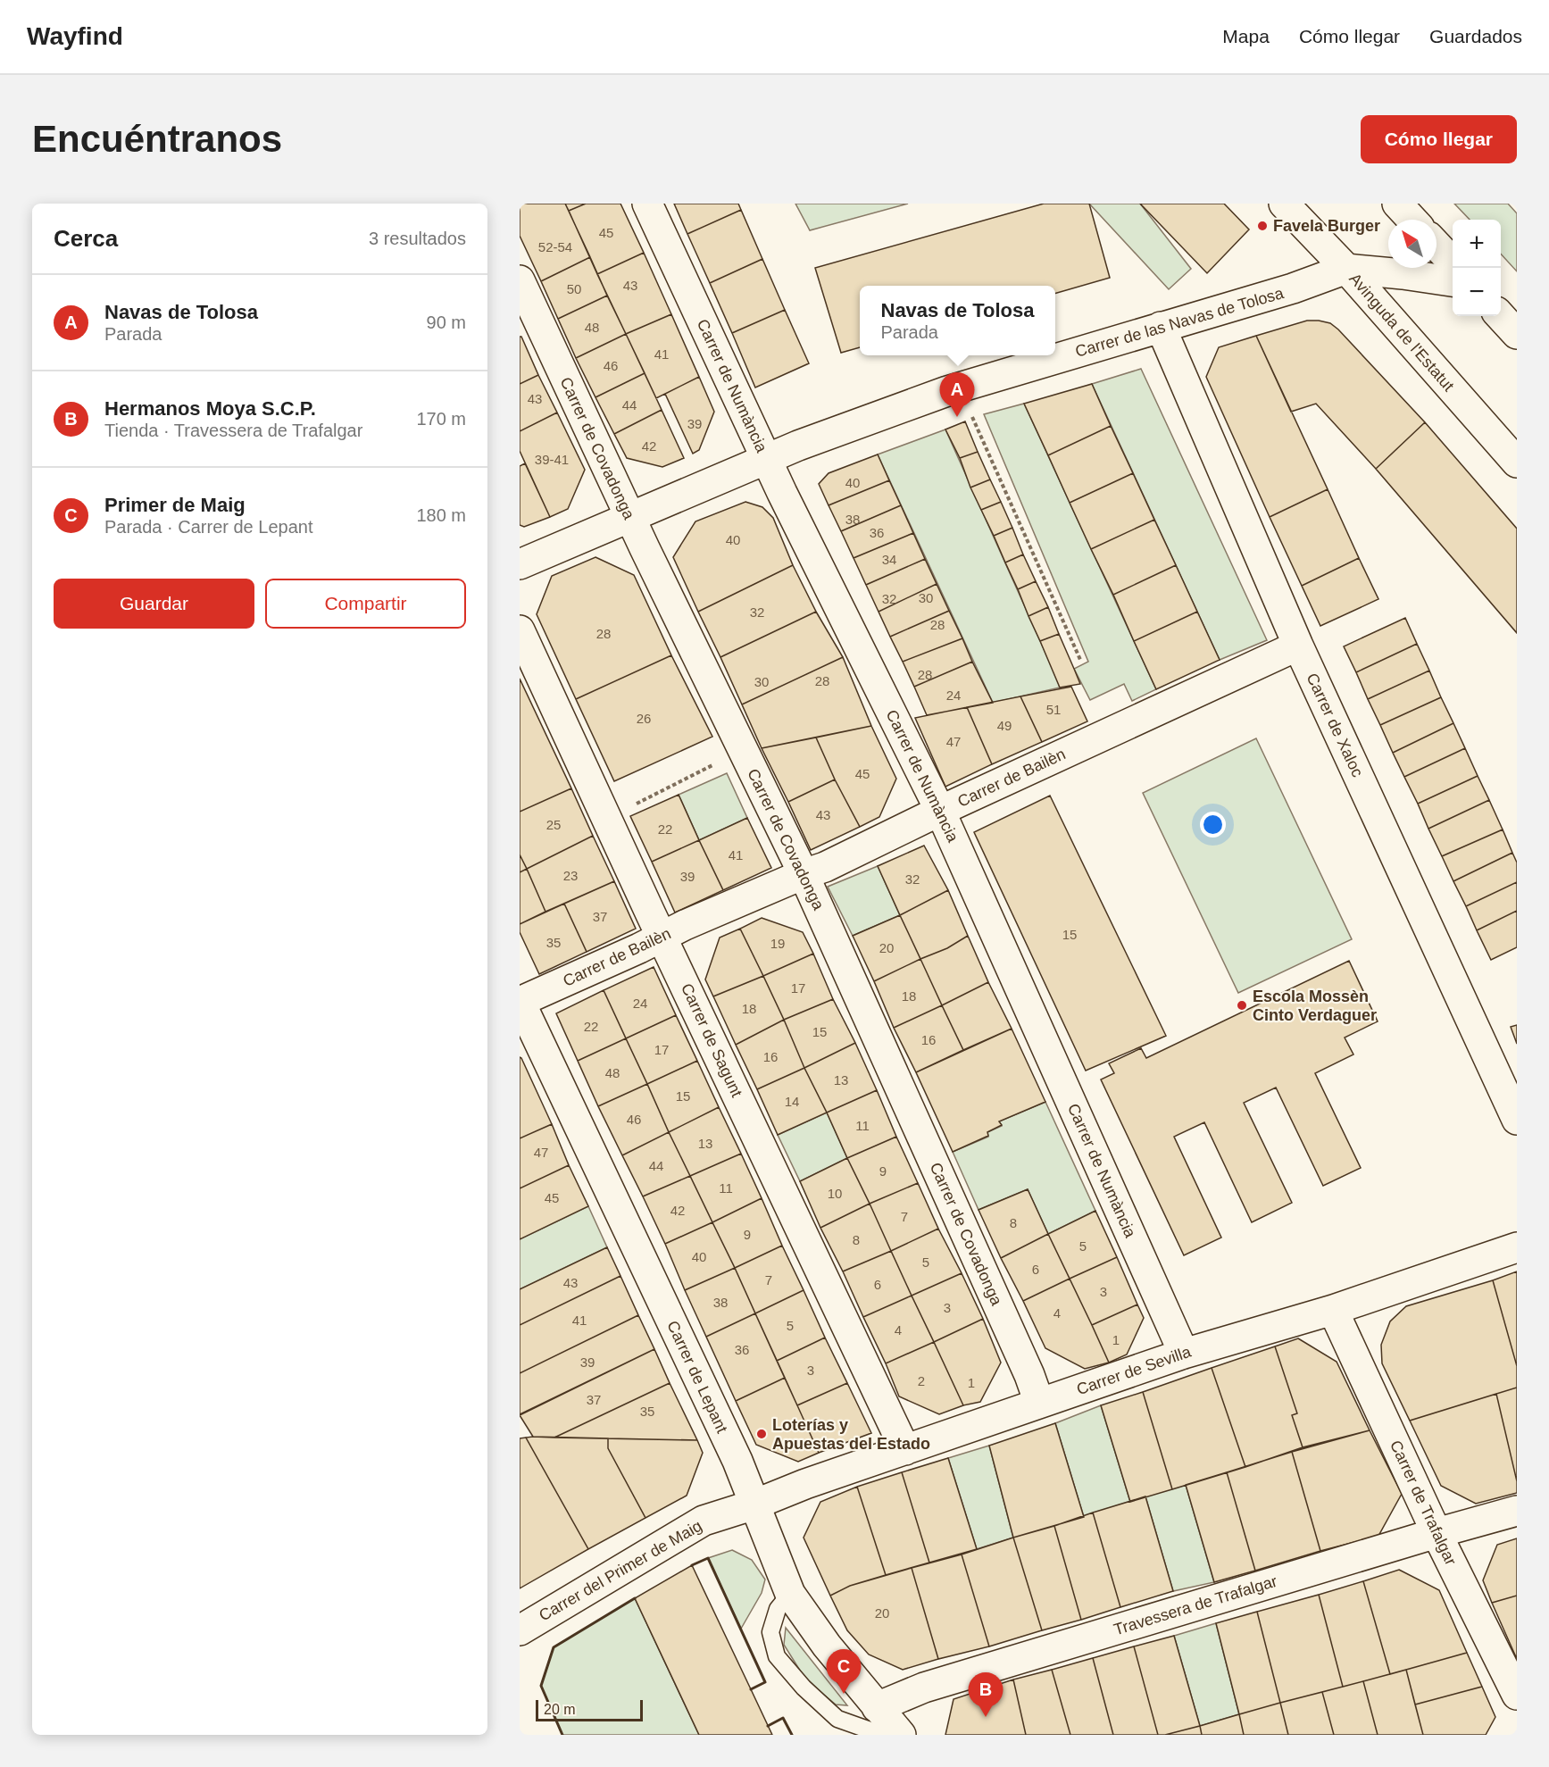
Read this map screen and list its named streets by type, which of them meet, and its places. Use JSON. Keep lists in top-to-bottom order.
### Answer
{
  "streets": {
    "street": [
      "Carrer de las Navas de Tolosa",
      "Avinguda de l'Estatut",
      "Carrer de Numància",
      "Carrer de Covadonga",
      "Carrer de Xaloc",
      "Carrer de Bailèn",
      "Carrer de Sagunt",
      "Carrer de Sevilla",
      "Carrer de Lepant",
      "Carrer de Trafalgar",
      "Carrer del Primer de Maig",
      "Travessera de Trafalgar"
    ]
  },
  "crossings": [
    ["Carrer de las Navas de Tolosa", "Avinguda de l'Estatut"],
    ["Carrer de las Navas de Tolosa", "Carrer de Numància"],
    ["Carrer de las Navas de Tolosa", "Carrer de Covadonga"],
    ["Carrer de las Navas de Tolosa", "Carrer de Xaloc"],
    ["Carrer de Numància", "Carrer de Bailèn"],
    ["Carrer de Numància", "Carrer de Sevilla"],
    ["Carrer de Covadonga", "Carrer de Bailèn"],
    ["Carrer de Covadonga", "Carrer de Sevilla"],
    ["Carrer de Xaloc", "Carrer de Bailèn"],
    ["Carrer de Bailèn", "Carrer de Sagunt"],
    ["Carrer de Bailèn", "Carrer de Lepant"],
    ["Carrer de Sagunt", "Carrer de Sevilla"],
    ["Carrer de Sevilla", "Carrer de Lepant"],
    ["Carrer de Sevilla", "Carrer de Trafalgar"],
    ["Carrer de Sevilla", "Carrer del Primer de Maig"],
    ["Carrer de Lepant", "Carrer del Primer de Maig"],
    ["Carrer de Lepant", "Travessera de Trafalgar"],
    ["Carrer de Trafalgar", "Travessera de Trafalgar"]
  ],
  "places": ["Favela Burger", "Escola Mossèn Cinto Verdaguer", "Loterías y Apuestas del Estado"],
  "house_numbers": [
    "45",
    "52-54",
    "43",
    "50",
    "48",
    "41",
    "46",
    "43",
    "44",
    "39",
    "42",
    "39-41",
    "40",
    "38",
    "36",
    "40",
    "34",
    "30",
    "32",
    "32",
    "28",
    "28",
    "28",
    "28",
    "30",
    "24",
    "51",
    "26",
    "49",
    "47",
    "45",
    "43",
    "25",
    "22",
    "41",
    "23",
    "39",
    "32",
    "37",
    "15",
    "35",
    "19",
    "20",
    "17",
    "18",
    "24",
    "18",
    "22",
    "15",
    "16",
    "17",
    "16",
    "48",
    "13",
    "15",
    "14",
    "46",
    "11",
    "13",
    "47",
    "44",
    "9",
    "11",
    "10",
    "45",
    "42",
    "7",
    "8",
    "9",
    "8",
    "5",
    "40",
    "5",
    "6",
    "7",
    "43",
    "6",
    "3",
    "38",
    "3",
    "4",
    "41",
    "5",
    "4",
    "1",
    "36",
    "39",
    "3",
    "2",
    "1",
    "37",
    "35",
    "20"
  ],
  "scale_bar": "20 m",
  "north": "top left",
  "page": {
    "header": "Wayfind",
    "nav": ["Mapa", "Cómo llegar", "Guardados"],
    "buttons": [
      "Cómo llegar",
      ["Guardar", "Compartir"]
    ],
    "title": "Encuéntranos",
    "heading": ["Cerca", "3 resultados"],
    "map_buttons": ["+", "−"],
    "list": [
      {
        "mark": "A",
        "name": "Navas de Tolosa",
        "note": "Parada",
        "value": "90 m"
      },
      {
        "mark": "B",
        "name": "Hermanos Moya S.C.P.",
        "note": "Tienda · Travessera de Trafalgar",
        "value": "170 m"
      },
      {
        "mark": "C",
        "name": "Primer de Maig",
        "note": "Parada · Carrer de Lepant",
        "value": "180 m"
      }
    ],
    "popup": ["Navas de Tolosa", "Parada"],
    "pins": ["A", "C", "B"],
    "scale": "20 m"
  }
}
